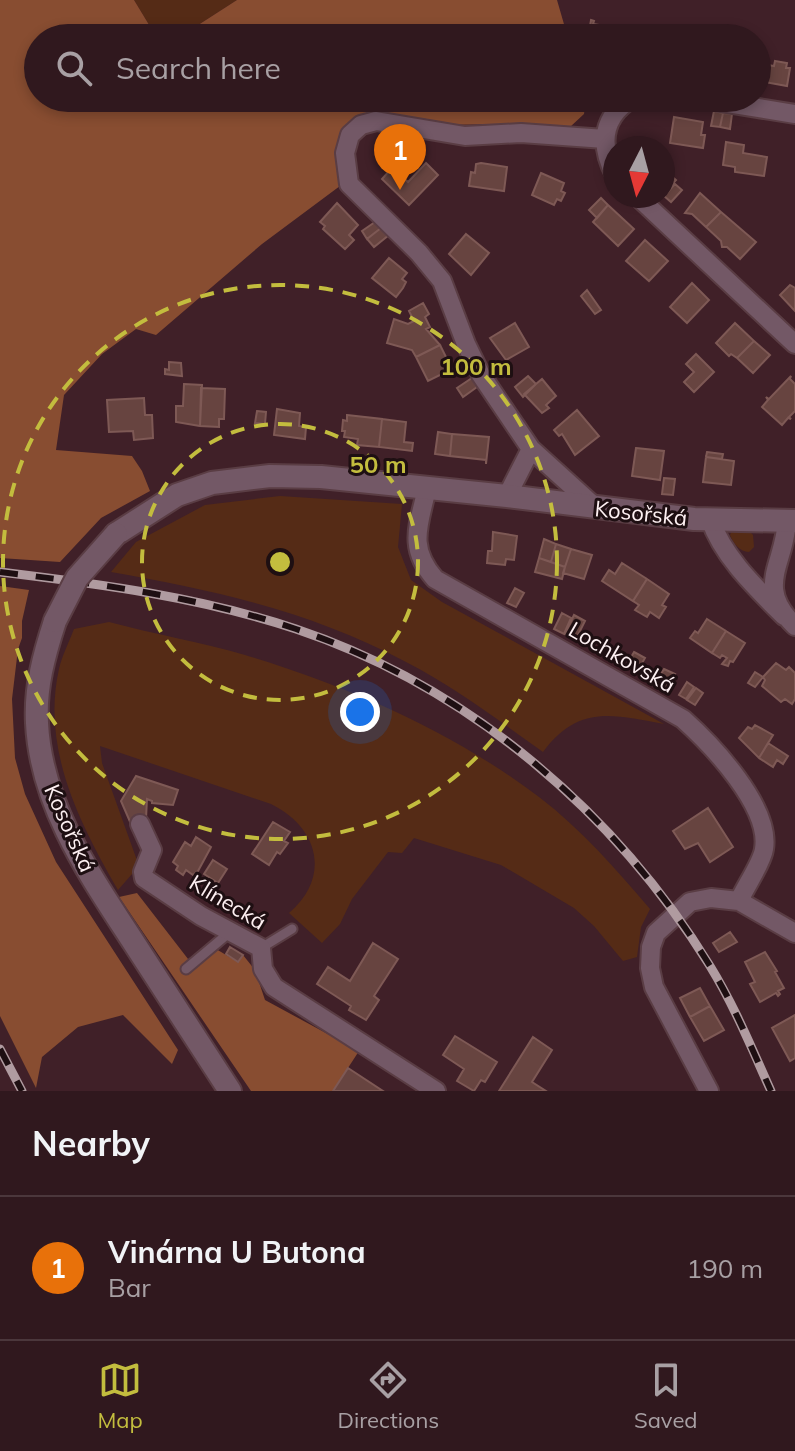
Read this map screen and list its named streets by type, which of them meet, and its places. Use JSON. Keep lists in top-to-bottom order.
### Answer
{
  "streets": {
    "street": ["Kosořská", "Lochkovská", "Klínecká"]
  },
  "crossings": [
    ["Kosořská", "Lochkovská"]
  ],
  "north": "bottom",
  "page": {
    "search": "Search here",
    "pins": "1",
    "heading": "Nearby",
    "list": [
      {
        "mark": "1",
        "name": "Vinárna U Butona",
        "note": "Bar",
        "value": "190 m"
      }
    ],
    "nav": ["Map", "Directions", "Saved"]
  },
  "rings": ["100 m", "50 m"]
}
